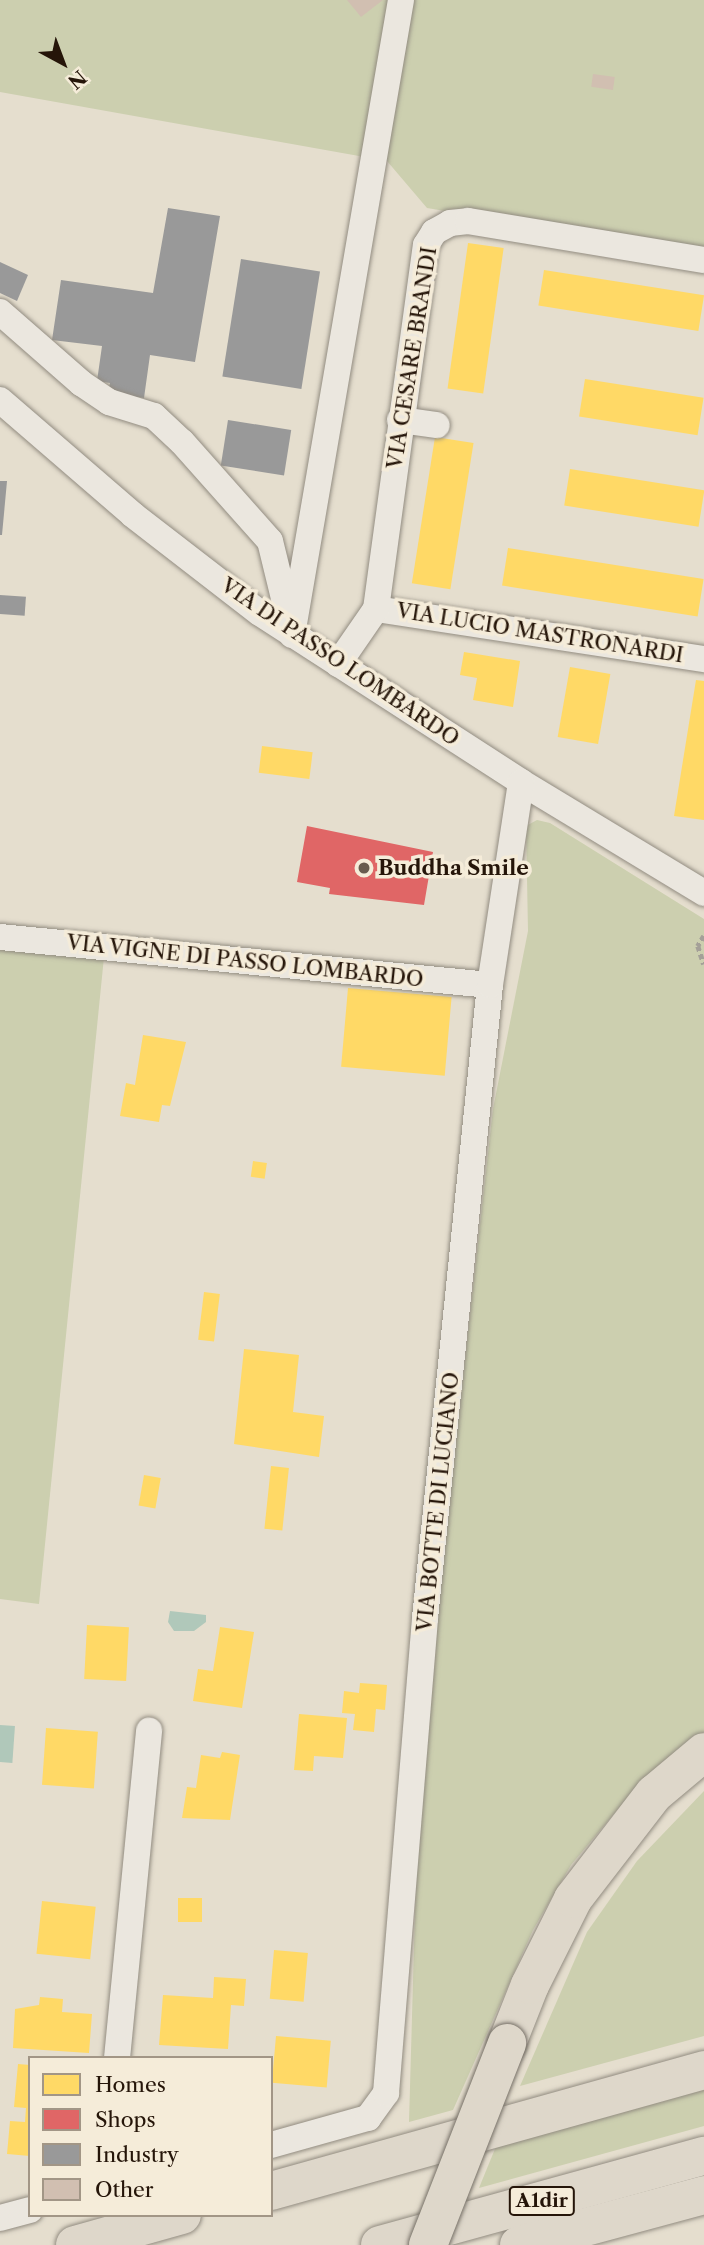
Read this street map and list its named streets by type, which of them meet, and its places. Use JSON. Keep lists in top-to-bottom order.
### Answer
{
  "streets": {
    "highway": ["A1dir"],
    "street": [
      "VIA CESARE BRANDI",
      "VIA LUCIO MASTRONARDI",
      "VIA DI PASSO LOMBARDO",
      "VIA VIGNE DI PASSO LOMBARDO",
      "VIA BOTTE DI LUCIANO"
    ]
  },
  "crossings": [
    ["VIA CESARE BRANDI", "VIA LUCIO MASTRONARDI"],
    ["VIA CESARE BRANDI", "VIA DI PASSO LOMBARDO"],
    ["VIA DI PASSO LOMBARDO", "VIA BOTTE DI LUCIANO"],
    ["VIA VIGNE DI PASSO LOMBARDO", "VIA BOTTE DI LUCIANO"]
  ],
  "places": ["Buddha Smile"],
  "legend": [
    "Homes",
    "Shops",
    "Industry",
    "Other"
  ],
  "north": "bottom right"
}
